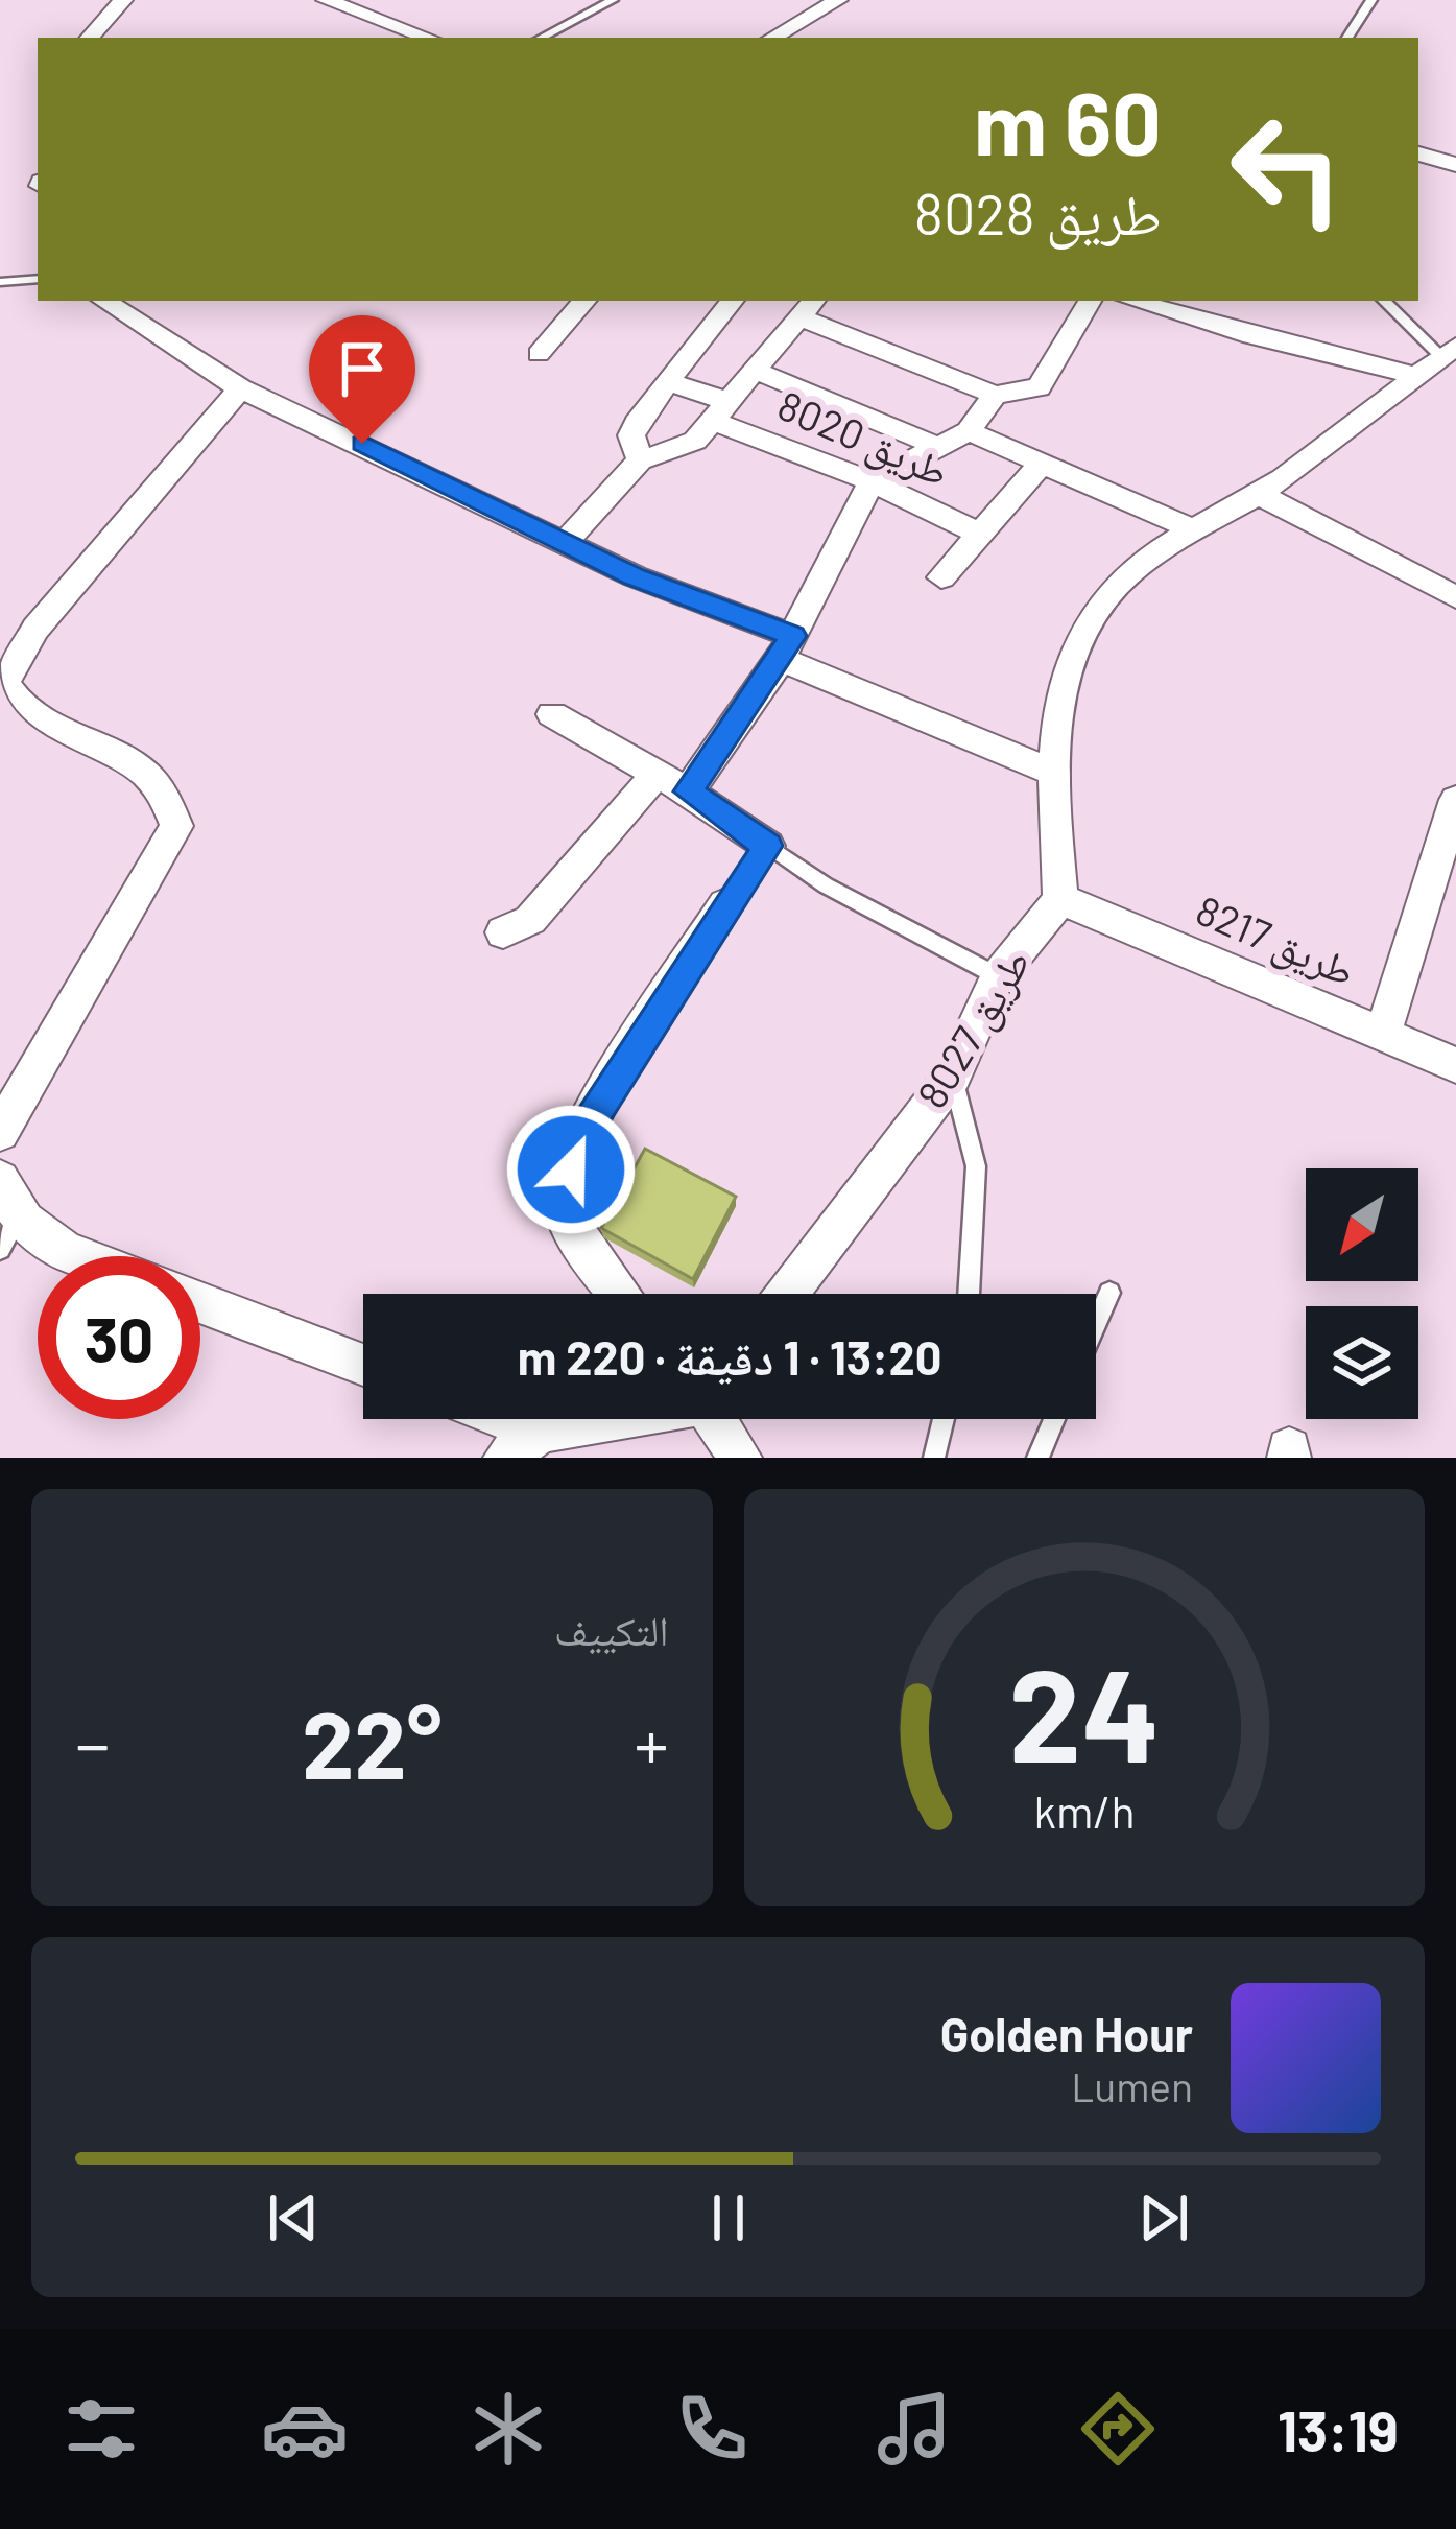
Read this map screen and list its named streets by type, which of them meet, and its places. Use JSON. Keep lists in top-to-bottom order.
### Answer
{
  "streets": {
    "street": ["طريق 8020", "طريق 8217", "طريق 8027"]
  },
  "crossings": [
    ["طريق 8217", "طريق 8027"]
  ],
  "north": "bottom left",
  "page": {
    "turn": ["60 m", "طريق 8028"],
    "limit": "30",
    "trip": "13:20 · 1 دقيقة · 220 m",
    "tile": "التكييف",
    "heat": ["−", "22°", "+"],
    "song": ["Golden Hour", "Lumen"],
    "tabs": "13:19",
    "gauge": ["24", "km/h"]
  }
}
